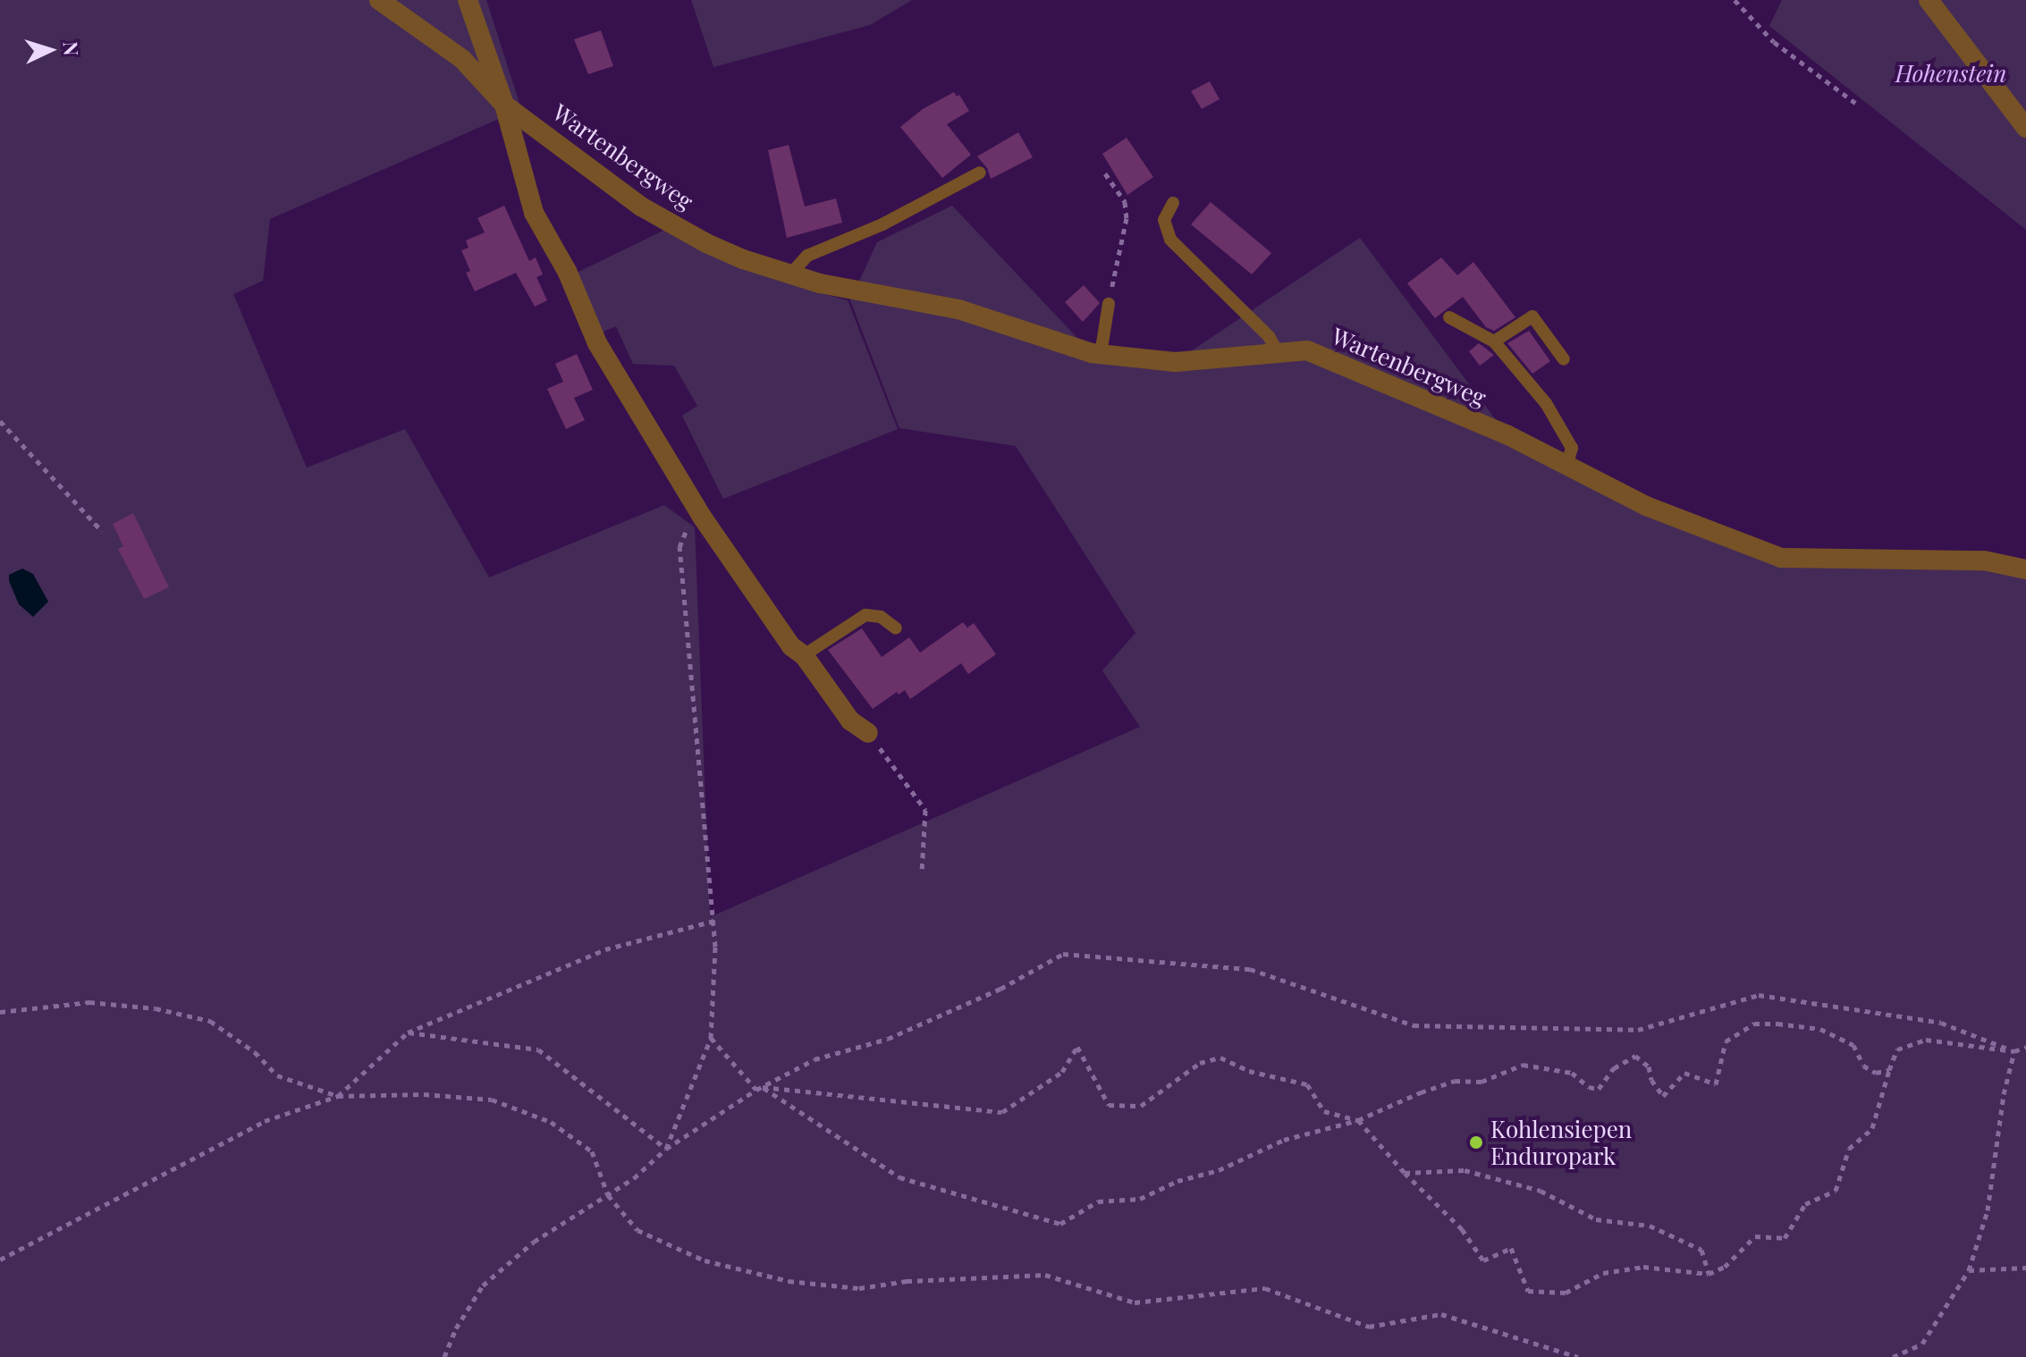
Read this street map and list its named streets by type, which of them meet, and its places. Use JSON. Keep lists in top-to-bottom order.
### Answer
{
  "streets": {
    "street": ["Wartenbergweg"]
  },
  "parks": ["Hohenstein"],
  "places": ["Kohlensiepen Enduropark"],
  "north": "right"
}
